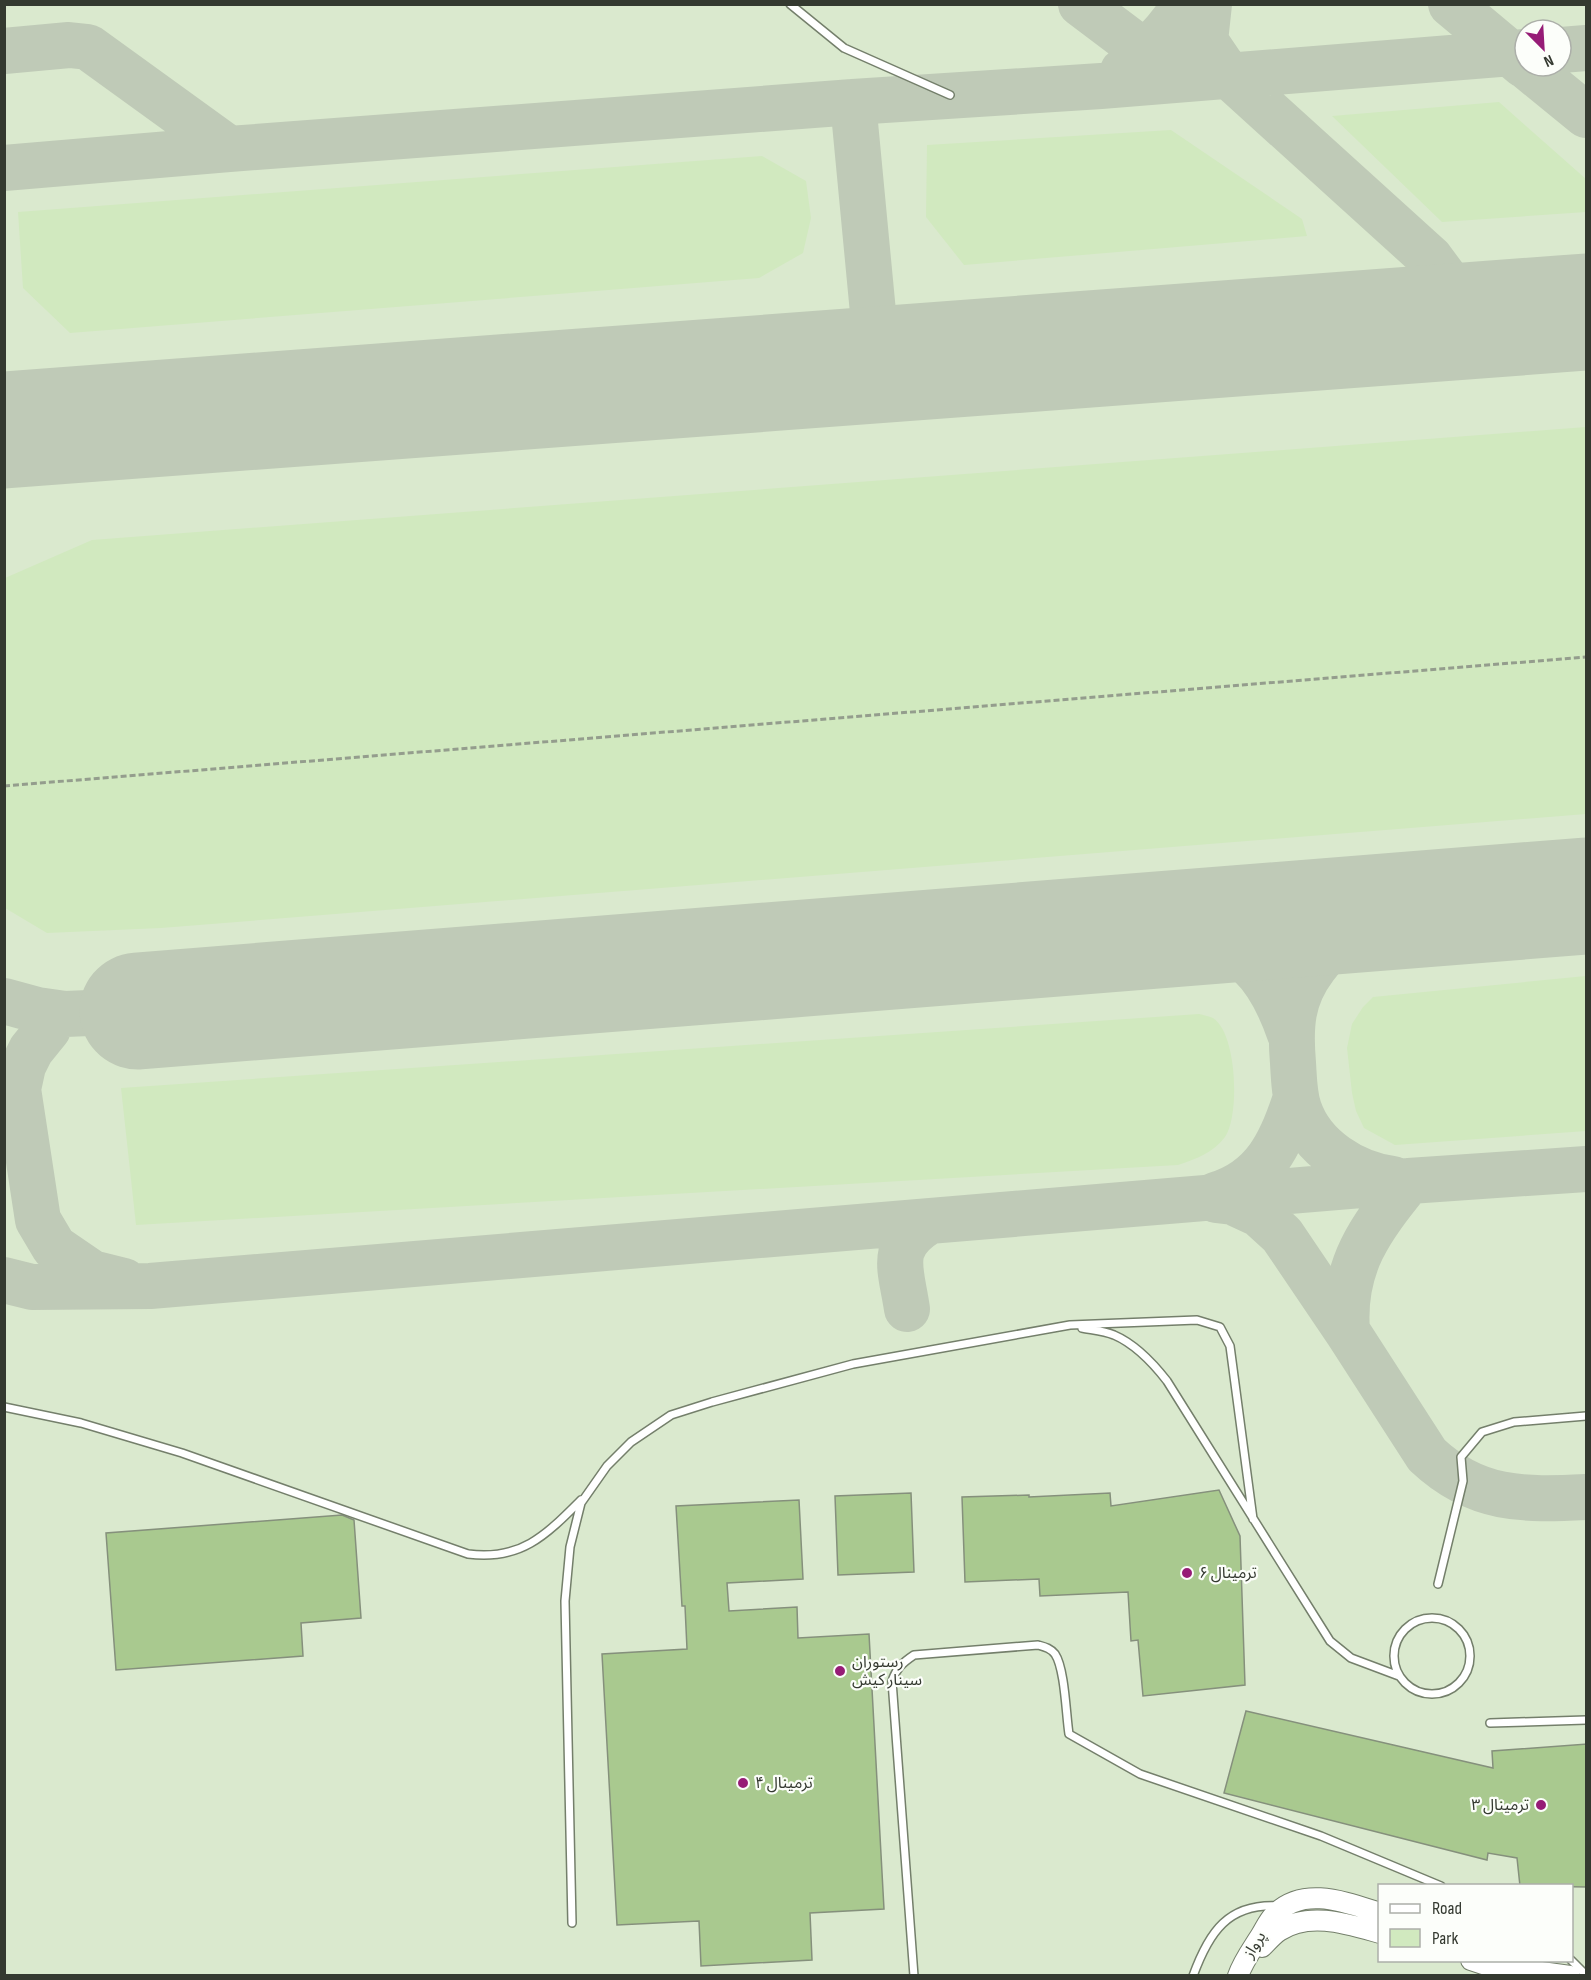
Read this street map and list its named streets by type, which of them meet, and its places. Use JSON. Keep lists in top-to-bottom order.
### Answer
{
  "streets": {
    "main road": ["پرواز"]
  },
  "places": [
    "ترمینال ۶",
    "رستوران سینار کیش",
    "ترمینال ۴",
    "ترمینال ۳"
  ],
  "legend": ["Road", "Park"],
  "north": "bottom right"
}
